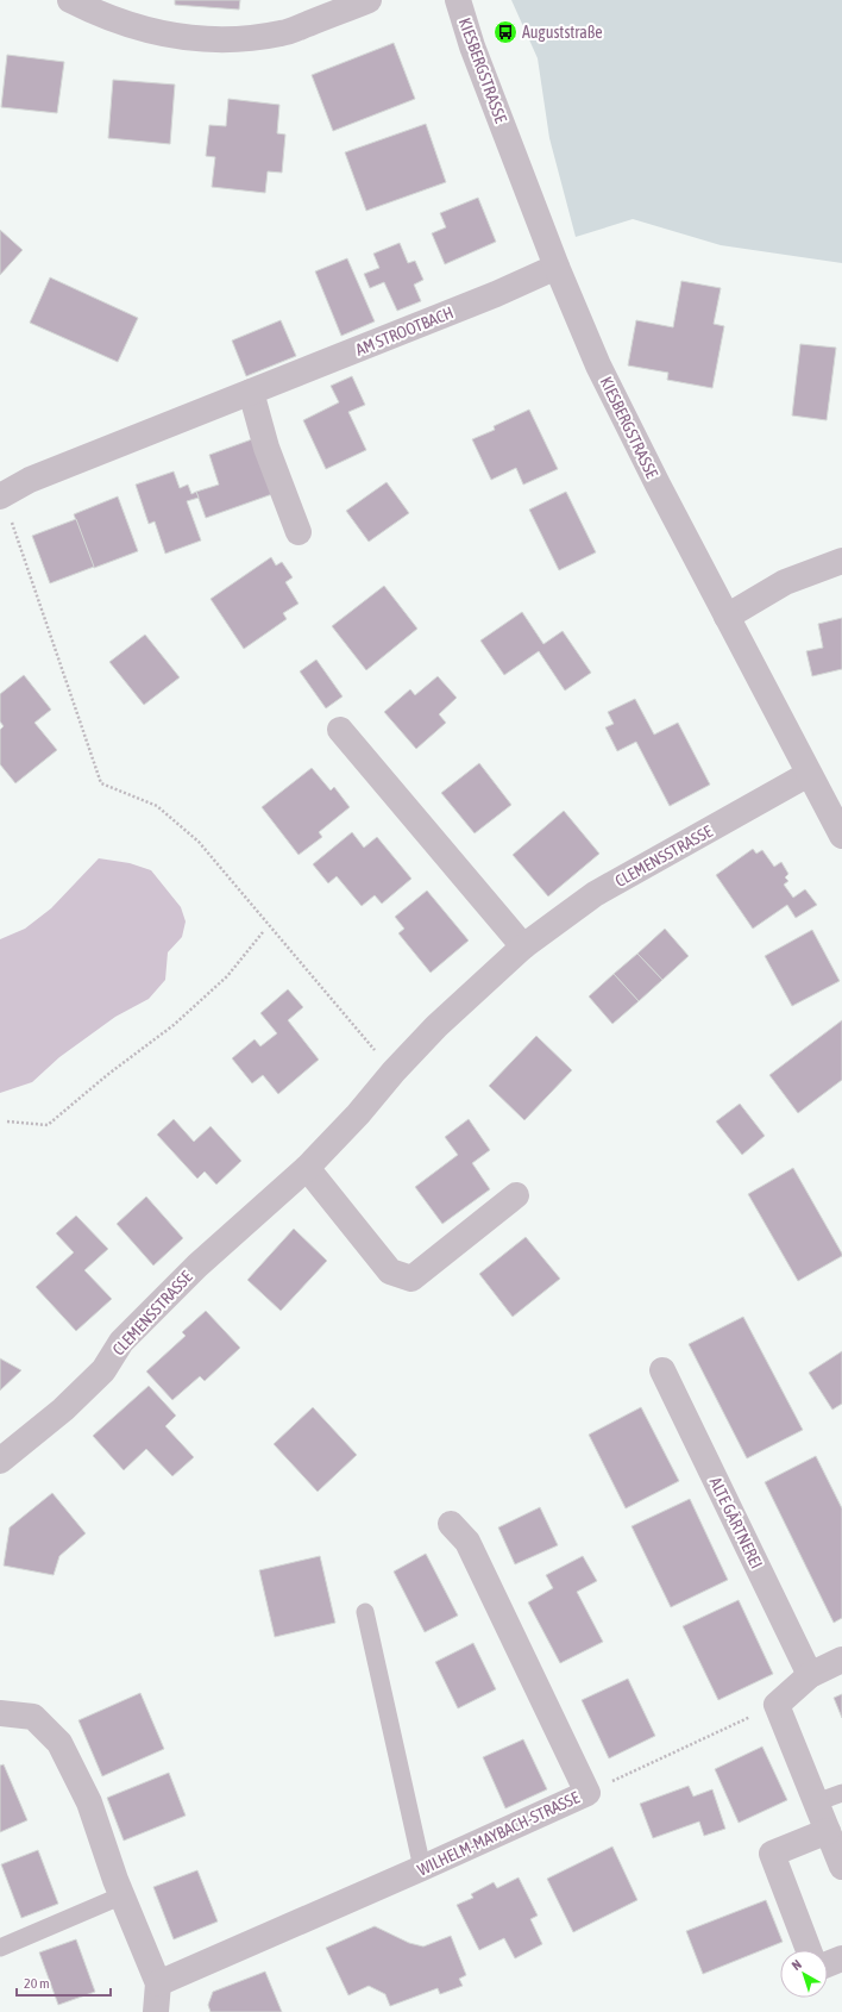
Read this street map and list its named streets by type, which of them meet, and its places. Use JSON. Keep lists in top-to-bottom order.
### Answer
{
  "streets": {
    "street": [
      "KIESBERGSTRASSE",
      "AM STROOTBACH",
      "CLEMENSSTRASSE",
      "ALTE GÄRTNEREI",
      "WILHELM-MAYBACH-STRASSE"
    ]
  },
  "crossings": [
    ["KIESBERGSTRASSE", "AM STROOTBACH"],
    ["KIESBERGSTRASSE", "CLEMENSSTRASSE"]
  ],
  "places": {
    "bus stop": ["Auguststraße"]
  },
  "scale_bar": "20 m",
  "north": "top left"
}
